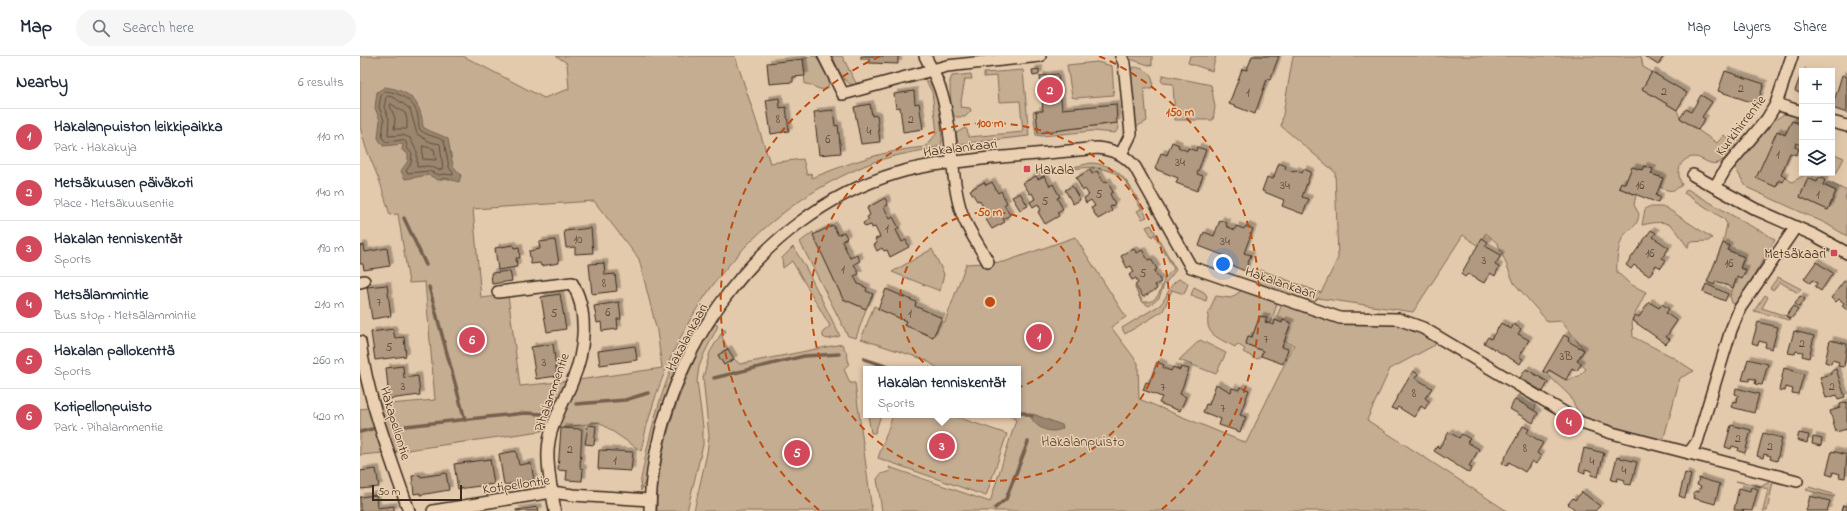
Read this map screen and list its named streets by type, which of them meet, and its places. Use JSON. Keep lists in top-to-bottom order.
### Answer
{
  "streets": {
    "street": [
      "Kurkihirrentie",
      "Hakalankaari",
      "Pihalammentie",
      "Hakapellontie",
      "Kotipellontie"
    ]
  },
  "crossings": [
    ["Hakalankaari", "Kotipellontie"],
    ["Pihalammentie", "Kotipellontie"]
  ],
  "parks": ["Hakalanpuisto"],
  "places": {
    "transit": ["Hakala", "Metsäkaari"]
  },
  "house_numbers": [
    "2",
    "2",
    "1",
    "8",
    "2",
    "4",
    "6",
    "1",
    "34",
    "34",
    "16",
    "5",
    "1",
    "5",
    "1",
    "10",
    "34",
    "16",
    "3",
    "16",
    "1",
    "5",
    "8",
    "7",
    "6",
    "5",
    "1",
    "7",
    "2",
    "5",
    "3B",
    "3",
    "3",
    "2",
    "7",
    "8",
    "7",
    "2",
    "2",
    "8",
    "2",
    "1",
    "4",
    "4"
  ],
  "scale_bar": "50 m",
  "page": {
    "header": "Map",
    "search": "Search here",
    "nav": ["Map", "Layers", "Share"],
    "heading": ["Nearby", "6 results"],
    "map_buttons": ["+", "−"],
    "pins": [
      "2",
      "1",
      "6",
      "4",
      "3",
      "5"
    ],
    "list": [
      {
        "mark": "1",
        "name": "Hakalanpuiston leikkipaikka",
        "note": "Park · Hakakuja",
        "value": "110 m"
      },
      {
        "mark": "2",
        "name": "Metsäkuusen päiväkoti",
        "note": "Place · Metsäkuusentie",
        "value": "140 m"
      },
      {
        "mark": "3",
        "name": "Hakalan tenniskentät",
        "note": "Sports",
        "value": "190 m"
      },
      {
        "mark": "4",
        "name": "Metsälammintie",
        "note": "Bus stop · Metsälammintie",
        "value": "210 m"
      },
      {
        "mark": "5",
        "name": "Hakalan pallokenttä",
        "note": "Sports",
        "value": "260 m"
      },
      {
        "mark": "6",
        "name": "Kotipellonpuisto",
        "note": "Park · Pihalammentie",
        "value": "420 m"
      }
    ],
    "popup": ["Hakalan tenniskentät", "Sports"],
    "scale": "50 m"
  },
  "rings": ["150 m", "100 m", "50 m"]
}
